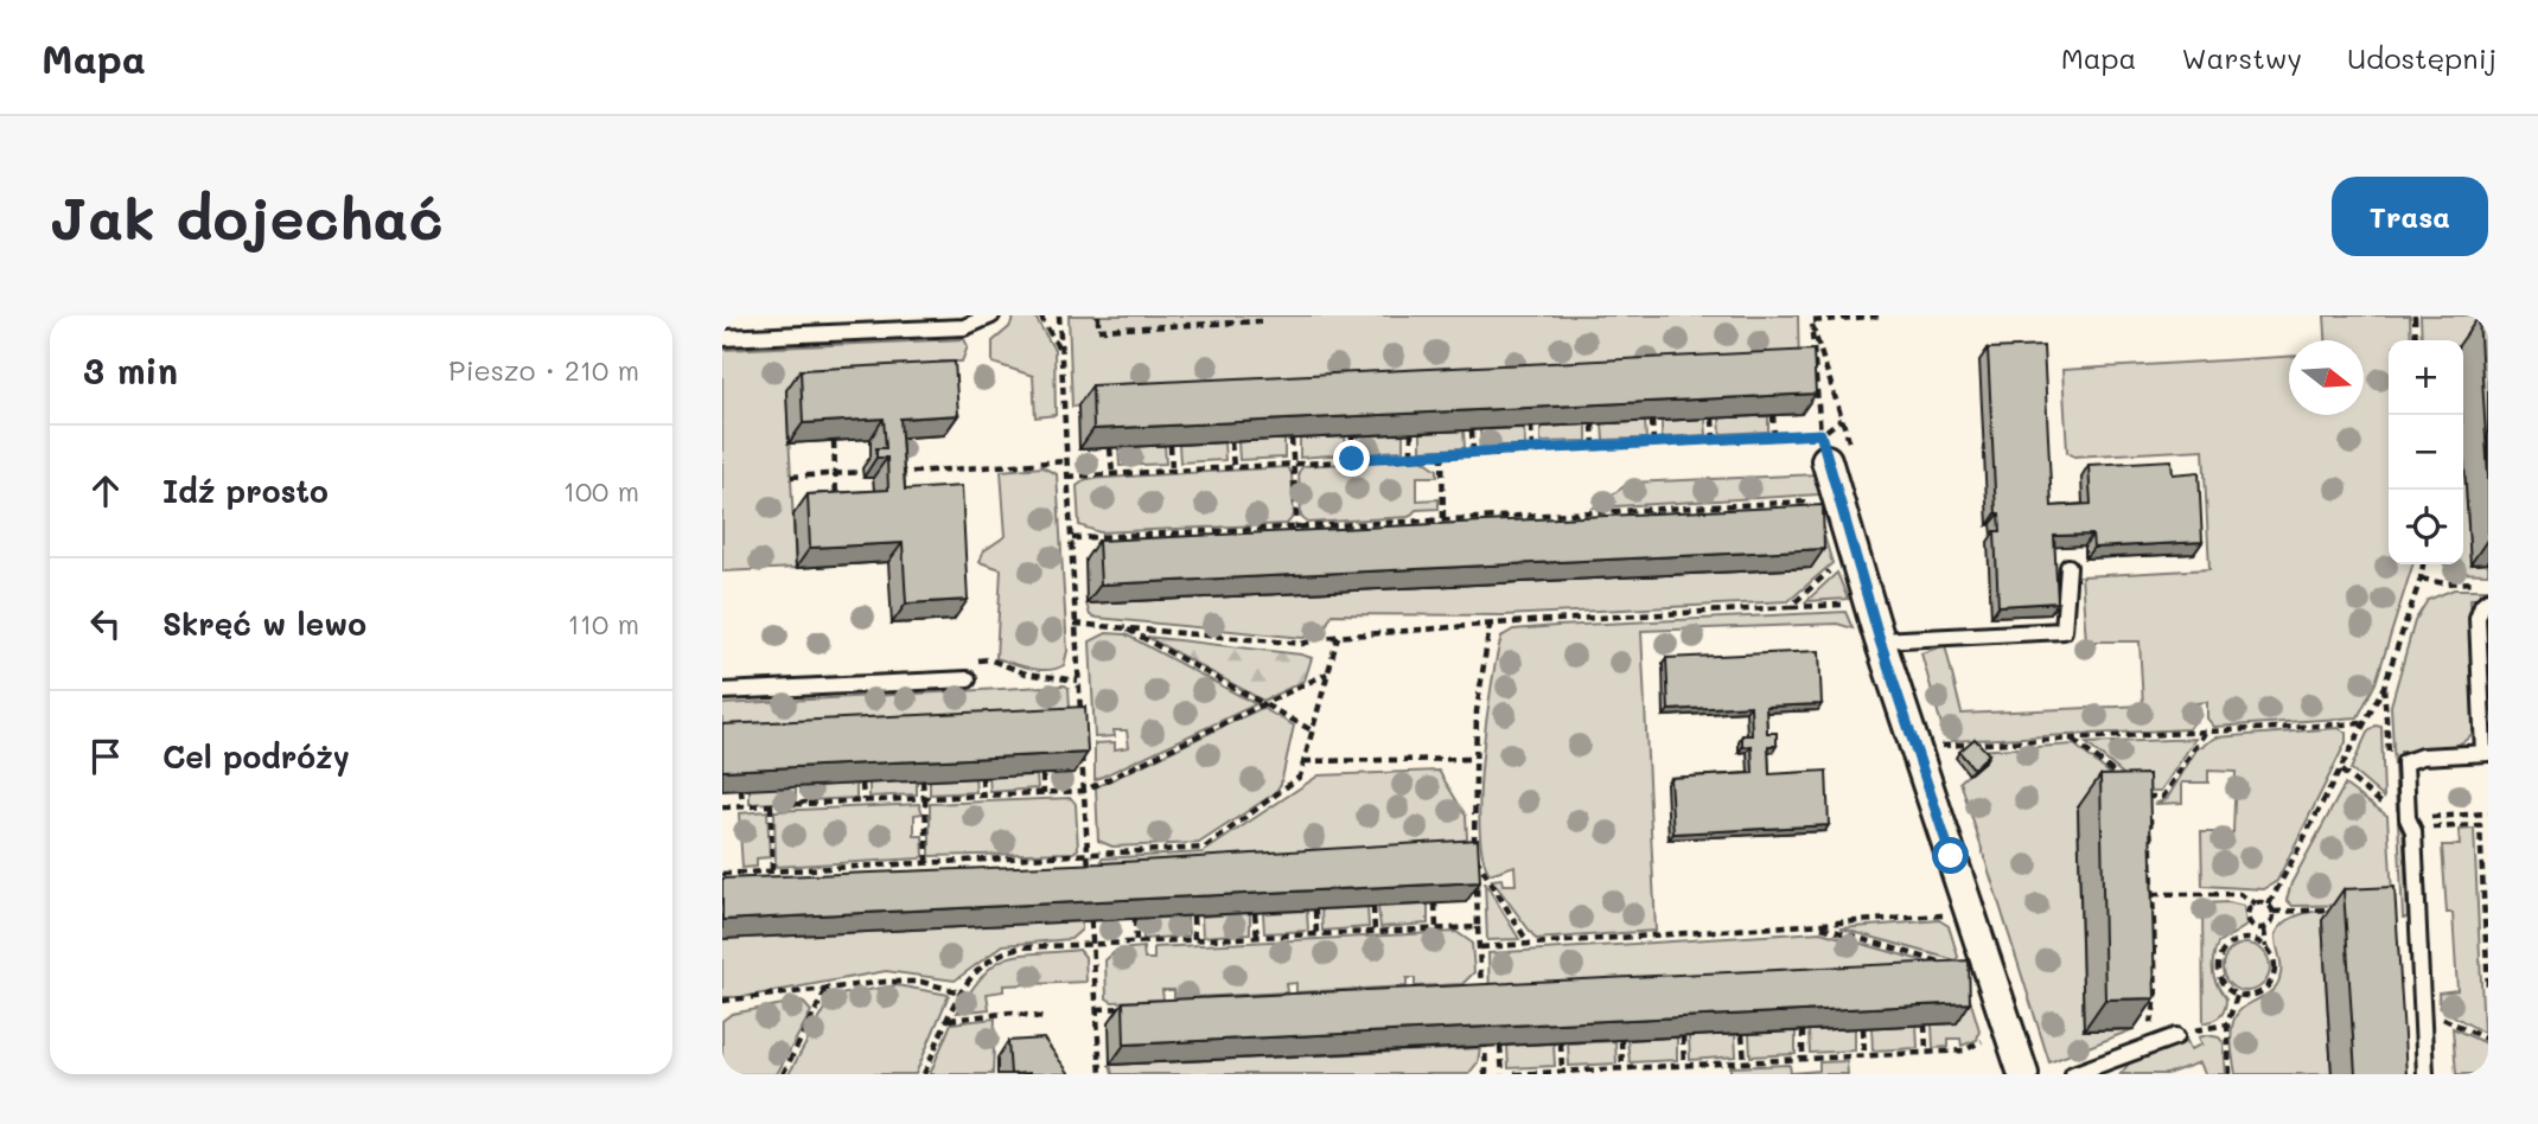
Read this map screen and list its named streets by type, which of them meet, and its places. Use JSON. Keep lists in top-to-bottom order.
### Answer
{
  "north": "right",
  "page": {
    "header": "Mapa",
    "nav": ["Mapa", "Warstwy", "Udostępnij"],
    "buttons": "Trasa",
    "title": "Jak dojechać",
    "heading": ["3 min", "Pieszo · 210 m"],
    "map_buttons": ["+", "−"],
    "list": [
      ["Idź prosto", "100 m"],
      ["Skręć w lewo", "110 m"],
      "Cel podróży"
    ]
  }
}
